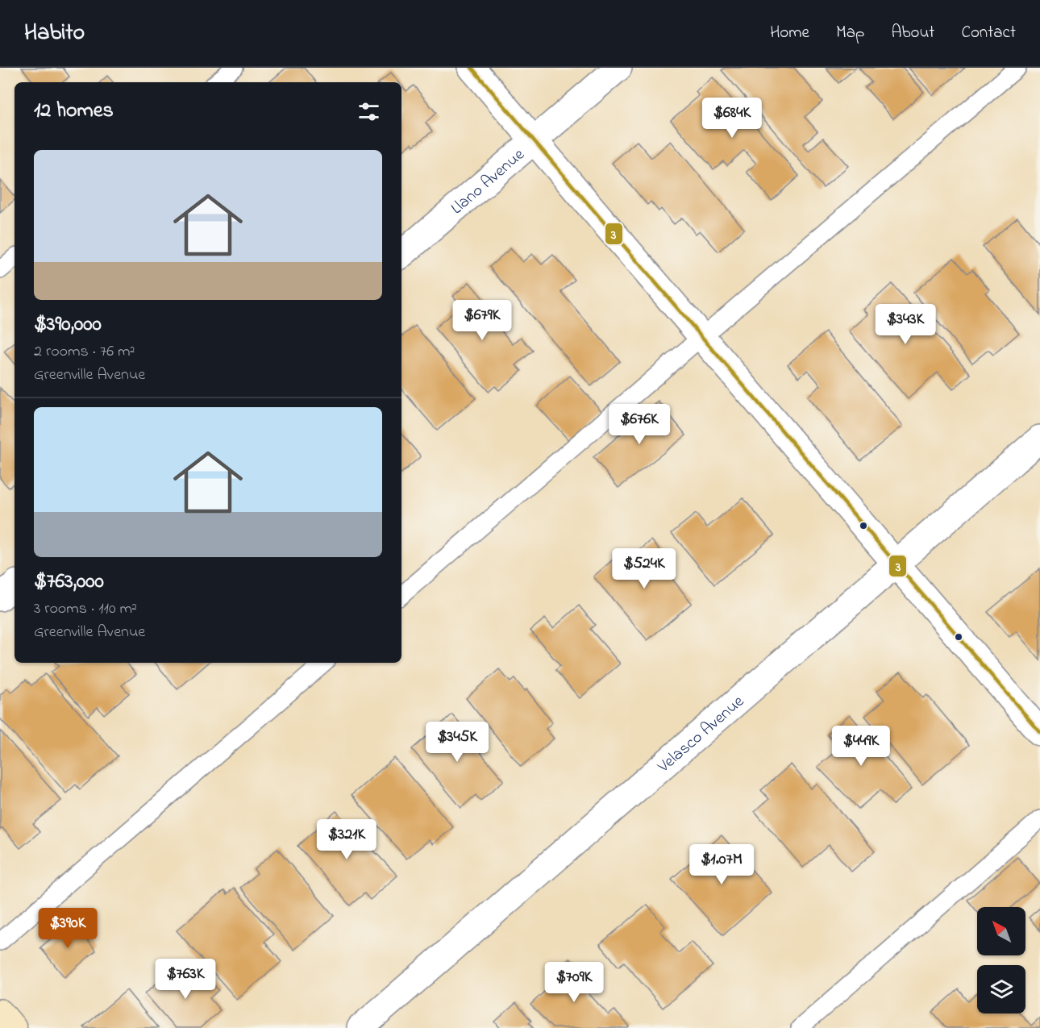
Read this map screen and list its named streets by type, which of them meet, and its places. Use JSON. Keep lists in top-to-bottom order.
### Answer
{
  "streets": {
    "street": ["Llano Avenue", "Velasco Avenue"]
  },
  "lines": ["transit line 3"],
  "north": "top left",
  "page": {
    "header": "Habito",
    "nav": [
      "Home",
      "Map",
      "About",
      "Contact"
    ],
    "heading": "12 homes",
    "price": [
      "$684K",
      "$679K",
      "$343K",
      "$676K",
      "$524K",
      "$345K",
      "$449K",
      "$321K",
      "$1.07M",
      "$390K",
      "$763K",
      "$709K"
    ],
    "list": [
      {
        "name": "$390,000",
        "note": "2 rooms · 76 m² · Greenville Avenue"
      },
      {
        "name": "$763,000",
        "note": "3 rooms · 110 m² · Greenville Avenue"
      }
    ]
  }
}
